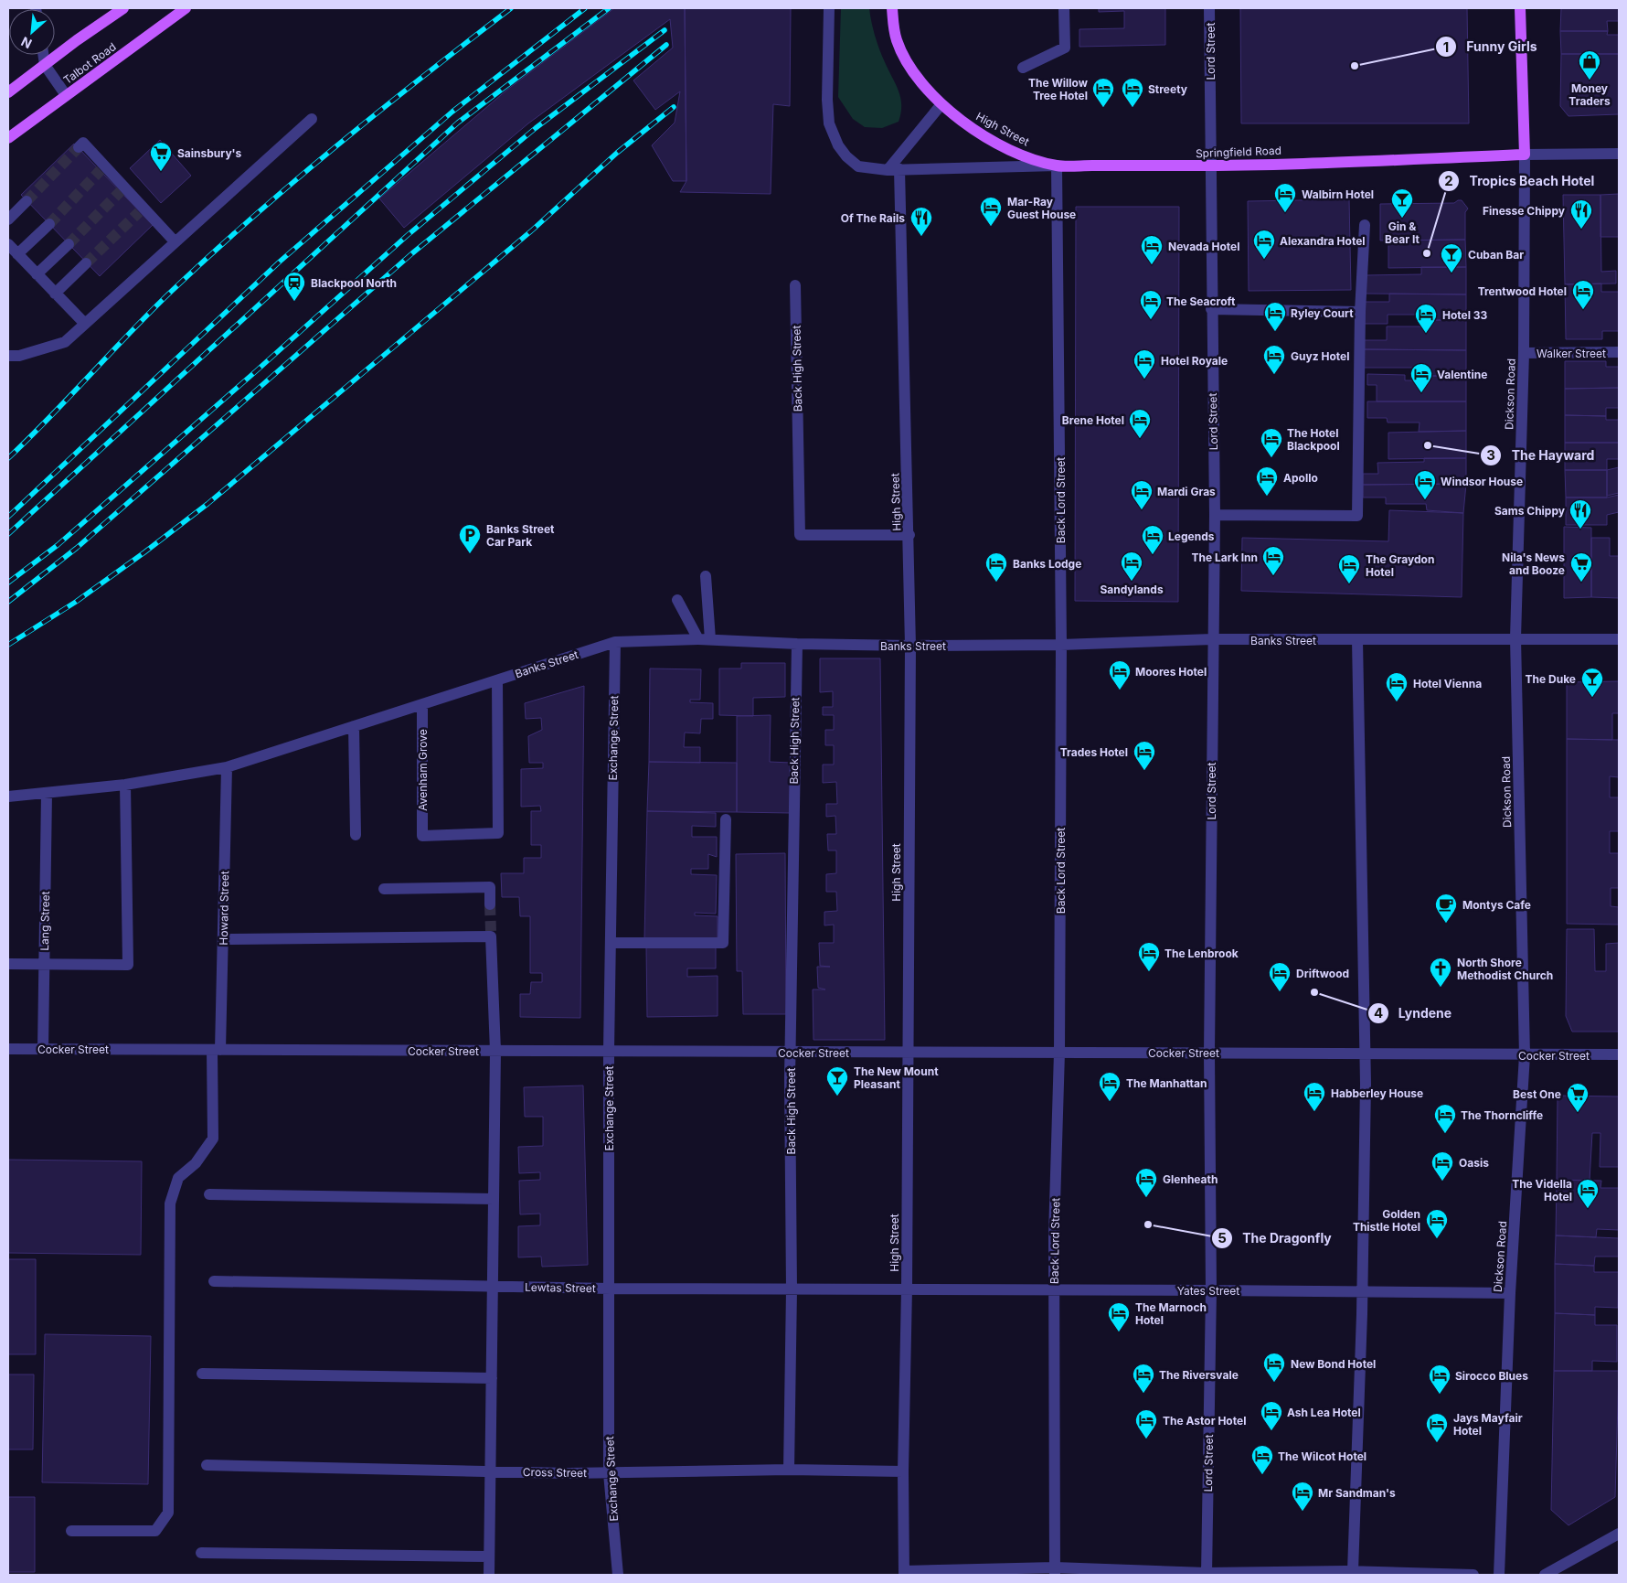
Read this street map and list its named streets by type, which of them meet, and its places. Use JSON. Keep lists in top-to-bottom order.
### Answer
{
  "streets": {
    "main road": [
      "Talbot Road",
      "High Street",
      "Springfield Road",
      "Dickson Road"
    ],
    "street": [
      "Lord Street",
      "Walker Street",
      "Back High Street",
      "Back Lord Street",
      "Banks Street",
      "Exchange Street",
      "Avenham Grove",
      "Howard Street",
      "Lang Street",
      "Cocker Street",
      "Lewtas Street",
      "Yates Street",
      "Cross Street"
    ]
  },
  "crossings": [
    ["Lord Street", "Springfield Road"],
    ["Lord Street", "Banks Street"],
    ["Lord Street", "Cocker Street"],
    ["Lord Street", "Yates Street"],
    ["High Street", "Springfield Road"],
    ["High Street", "Back High Street"],
    ["High Street", "Back Lord Street"],
    ["High Street", "Banks Street"],
    ["High Street", "Cocker Street"],
    ["High Street", "Lewtas Street"],
    ["High Street", "Yates Street"],
    ["High Street", "Cross Street"],
    ["Springfield Road", "Dickson Road"],
    ["Springfield Road", "Back Lord Street"],
    ["Walker Street", "Dickson Road"],
    ["Back High Street", "Banks Street"],
    ["Back High Street", "Cocker Street"],
    ["Back High Street", "Lewtas Street"],
    ["Back High Street", "Cross Street"],
    ["Dickson Road", "Banks Street"],
    ["Dickson Road", "Cocker Street"],
    ["Dickson Road", "Yates Street"],
    ["Back Lord Street", "Banks Street"],
    ["Back Lord Street", "Cocker Street"],
    ["Back Lord Street", "Yates Street"],
    ["Banks Street", "Exchange Street"],
    ["Banks Street", "Avenham Grove"],
    ["Banks Street", "Howard Street"],
    ["Banks Street", "Lang Street"],
    ["Exchange Street", "Cocker Street"],
    ["Exchange Street", "Lewtas Street"],
    ["Exchange Street", "Cross Street"],
    ["Howard Street", "Cocker Street"],
    ["Lang Street", "Cocker Street"],
    ["Lewtas Street", "Yates Street"]
  ],
  "places": {
    "other": [
      "Funny Girls",
      "Tropics Beach Hotel",
      "The Hayward",
      "Lyndene",
      "The Dragonfly"
    ],
    "shop": ["Money Traders"],
    "hotel": [
      "The Willow Tree Hotel",
      "Streety",
      "Walbirn Hotel",
      "Mar-Ray Guest House",
      "Alexandra Hotel",
      "Nevada Hotel",
      "Trentwood Hotel",
      "The Seacroft",
      "Ryley Court",
      "Hotel 33",
      "Guyz Hotel",
      "Hotel Royale",
      "Valentine",
      "Brene Hotel",
      "The Hotel Blackpool",
      "Apollo",
      "Windsor House",
      "Mardi Gras",
      "Legends",
      "The Lark Inn",
      "Sandylands",
      "Banks Lodge",
      "The Graydon Hotel",
      "Moores Hotel",
      "Hotel Vienna",
      "Trades Hotel",
      "The Lenbrook",
      "Driftwood",
      "The Manhattan",
      "Habberley House",
      "The Thorncliffe",
      "Oasis",
      "Glenheath",
      "The Vidella Hotel",
      "Golden Thistle Hotel",
      "The Marnoch Hotel",
      "New Bond Hotel",
      "The Riversvale",
      "Sirocco Blues",
      "Ash Lea Hotel",
      "The Astor Hotel",
      "Jays Mayfair Hotel",
      "The Wilcot Hotel",
      "Mr Sandman's"
    ],
    "supermarket": ["Sainsbury's", "Nila's News and Booze", "Best One"],
    "bar": [
      "Gin & Bear It",
      "Cuban Bar",
      "The Duke",
      "The New Mount Pleasant"
    ],
    "restaurant": ["Finesse Chippy", "Of The Rails", "Sams Chippy"],
    "station": ["Blackpool North"],
    "parking": ["Banks Street Car Park"],
    "cafe": ["Montys Cafe"],
    "church": ["North Shore Methodist Church"]
  },
  "north": "bottom left"
}
